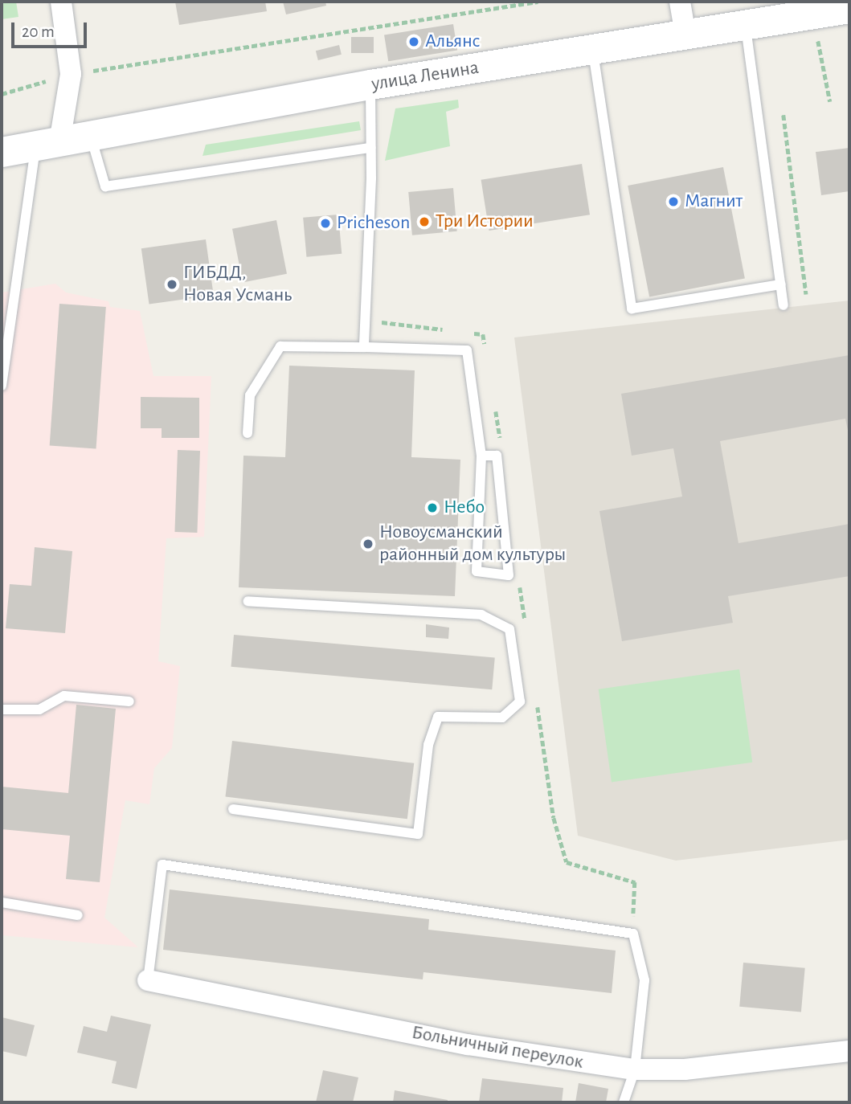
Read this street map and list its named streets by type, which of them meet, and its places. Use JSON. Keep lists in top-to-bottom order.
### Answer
{
  "streets": {
    "main road": ["улица Ленина"],
    "street": ["Больничный переулок"]
  },
  "places": [
    "Альянс",
    "Магнит",
    "Три Истории",
    "Pricheson",
    "ГИБДД, Новая Усмань",
    "Небо",
    "Новоусманский районный дом культуры"
  ],
  "scale_bar": "20 m"
}
